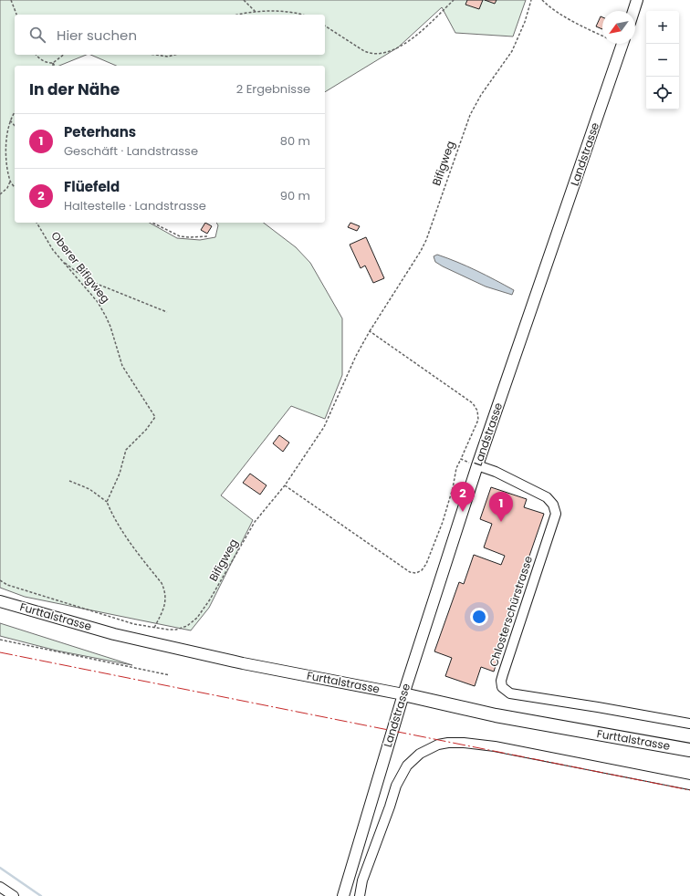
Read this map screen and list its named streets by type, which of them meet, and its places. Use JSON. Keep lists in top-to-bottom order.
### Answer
{
  "streets": {
    "highway": ["Furttalstrasse"],
    "main road": ["Landstrasse"],
    "street": ["Chlosterschürstrasse"],
    "path": ["Bifigweg", "Oberer Bifigweg"]
  },
  "crossings": [
    ["Landstrasse", "Chlosterschürstrasse"],
    ["Landstrasse", "Furttalstrasse"]
  ],
  "north": "bottom left",
  "page": {
    "map_buttons": ["+", "−"],
    "search": "Hier suchen",
    "heading": ["In der Nähe", "2 Ergebnisse"],
    "list": [
      {
        "mark": "1",
        "name": "Peterhans",
        "note": "Geschäft · Landstrasse",
        "value": "80 m"
      },
      {
        "mark": "2",
        "name": "Flüefeld",
        "note": "Haltestelle · Landstrasse",
        "value": "90 m"
      }
    ],
    "pins": ["2", "1"]
  }
}
